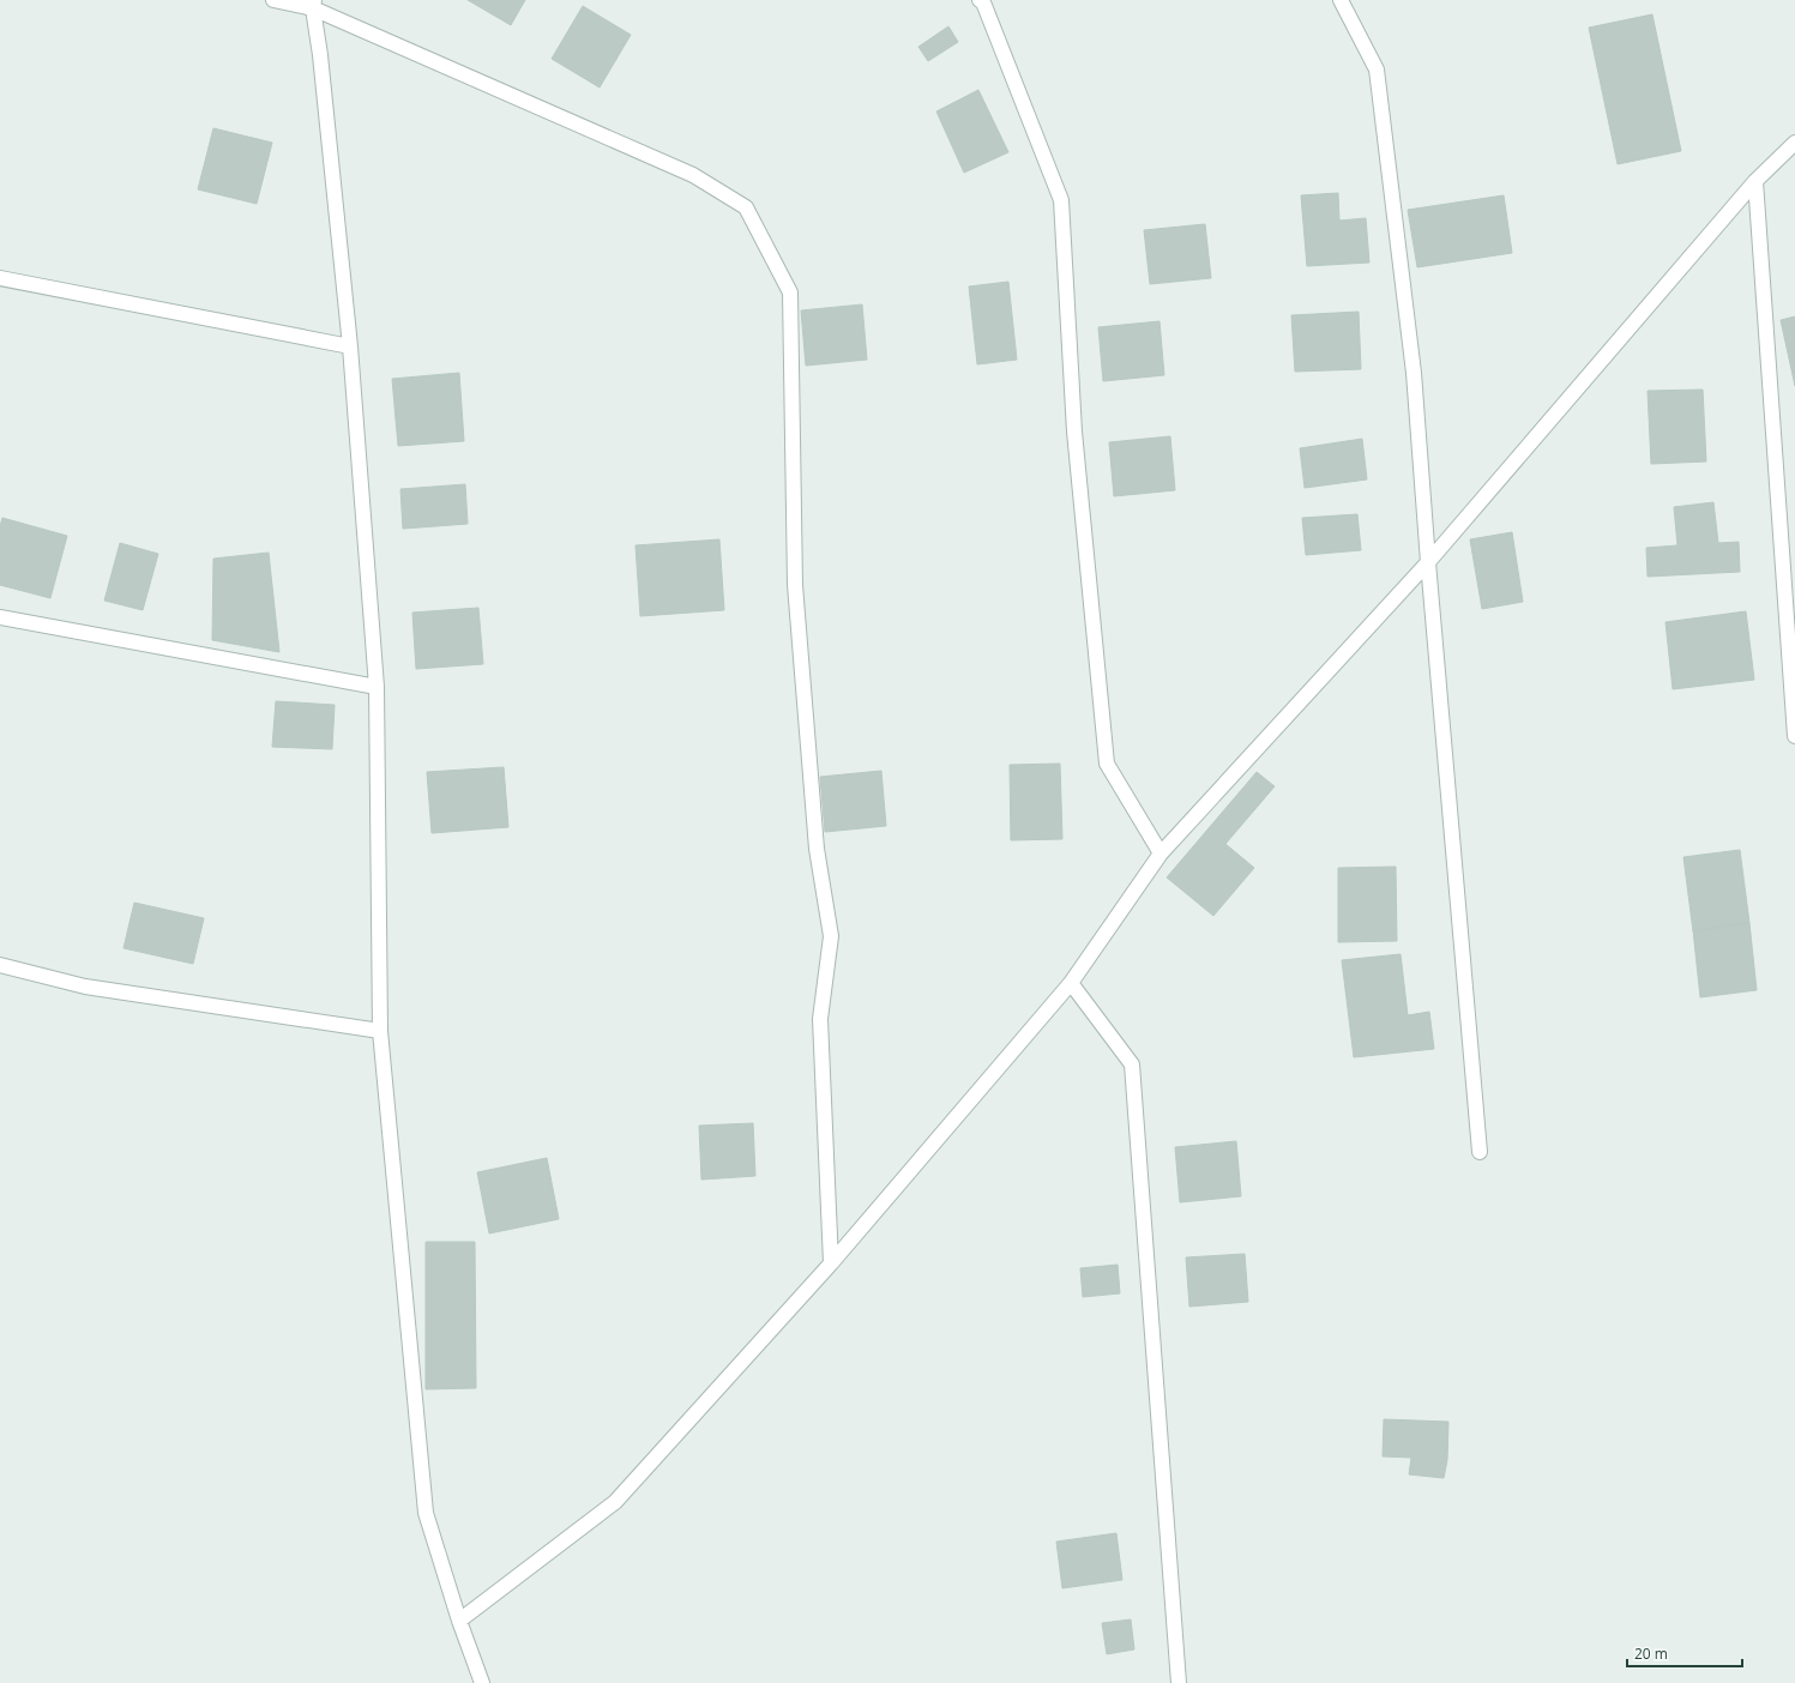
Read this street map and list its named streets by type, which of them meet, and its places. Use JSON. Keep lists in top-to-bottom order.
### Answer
{
  "scale_bar": "20 m"
}
